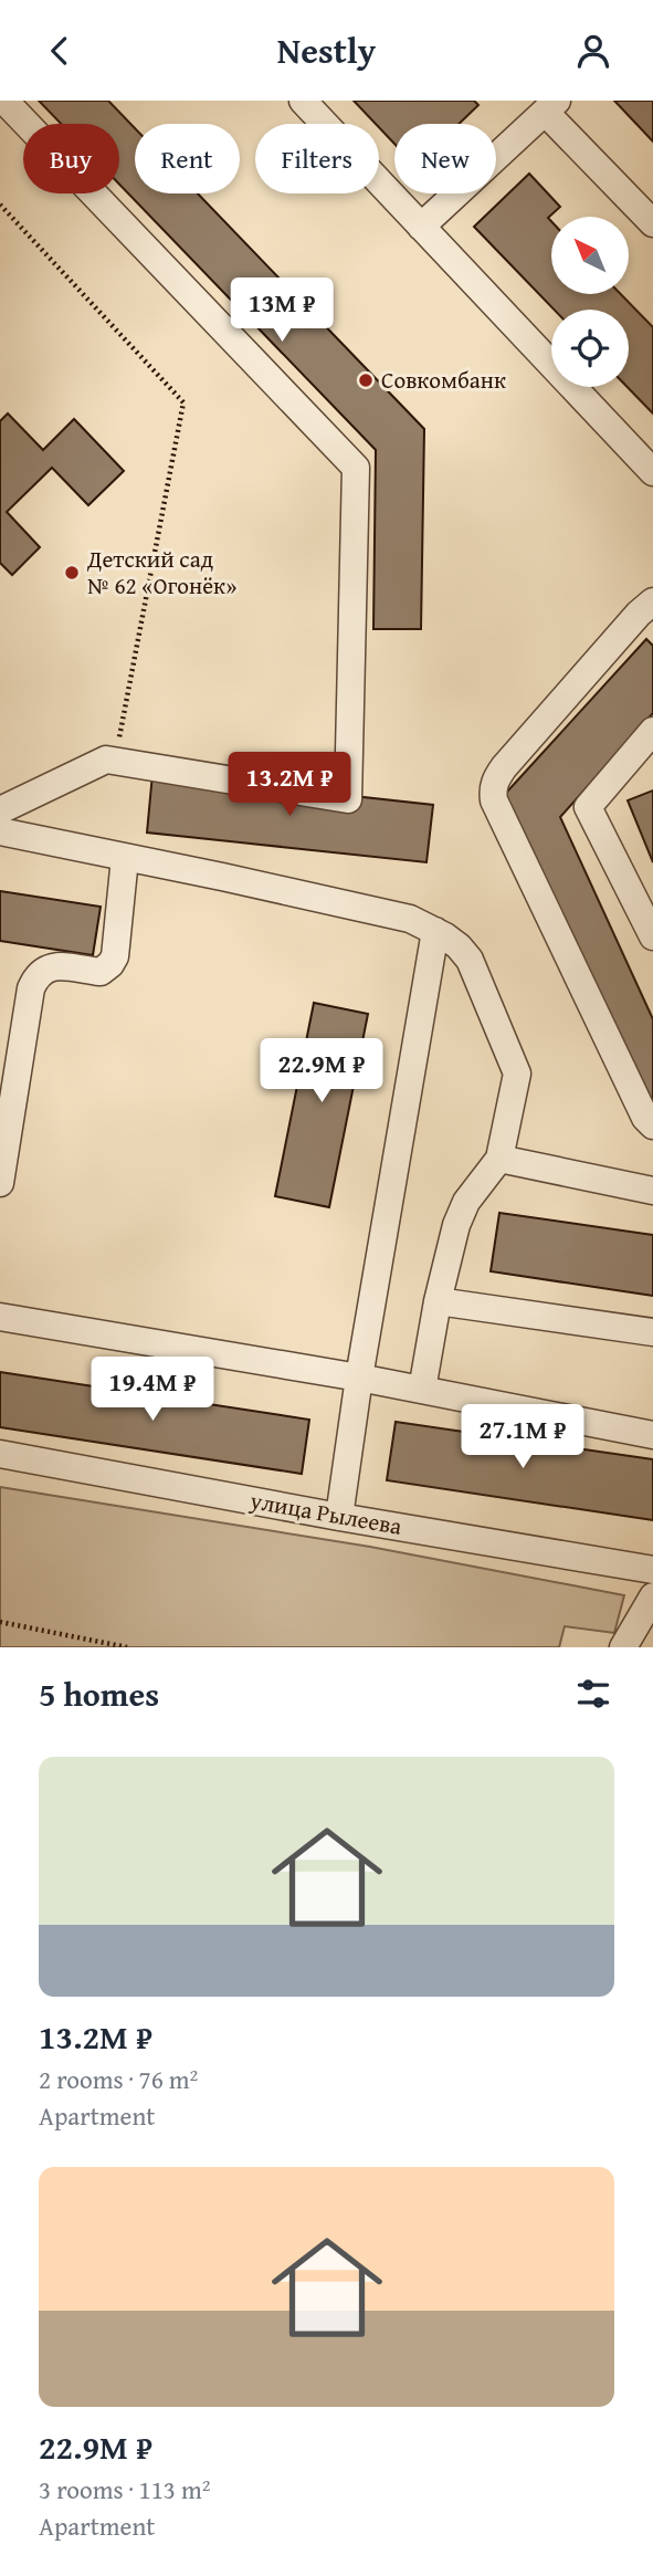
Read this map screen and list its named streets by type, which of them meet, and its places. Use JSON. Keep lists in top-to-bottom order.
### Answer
{
  "streets": {
    "street": ["улица Рылеева"]
  },
  "places": ["Совкомбанк", "Детский сад № 62 «Огонёк»"],
  "north": "top left",
  "page": {
    "header": "Nestly",
    "chip": [
      "Buy",
      "Rent",
      "Filters",
      "New"
    ],
    "price": [
      "13M ₽",
      "13.2M ₽",
      "22.9M ₽",
      "19.4M ₽",
      "27.1M ₽"
    ],
    "heading": "5 homes",
    "list": [
      {
        "name": "13.2M ₽",
        "note": "2 rooms · 76 m² · Apartment"
      },
      {
        "name": "22.9M ₽",
        "note": "3 rooms · 113 m² · Apartment"
      }
    ]
  }
}
